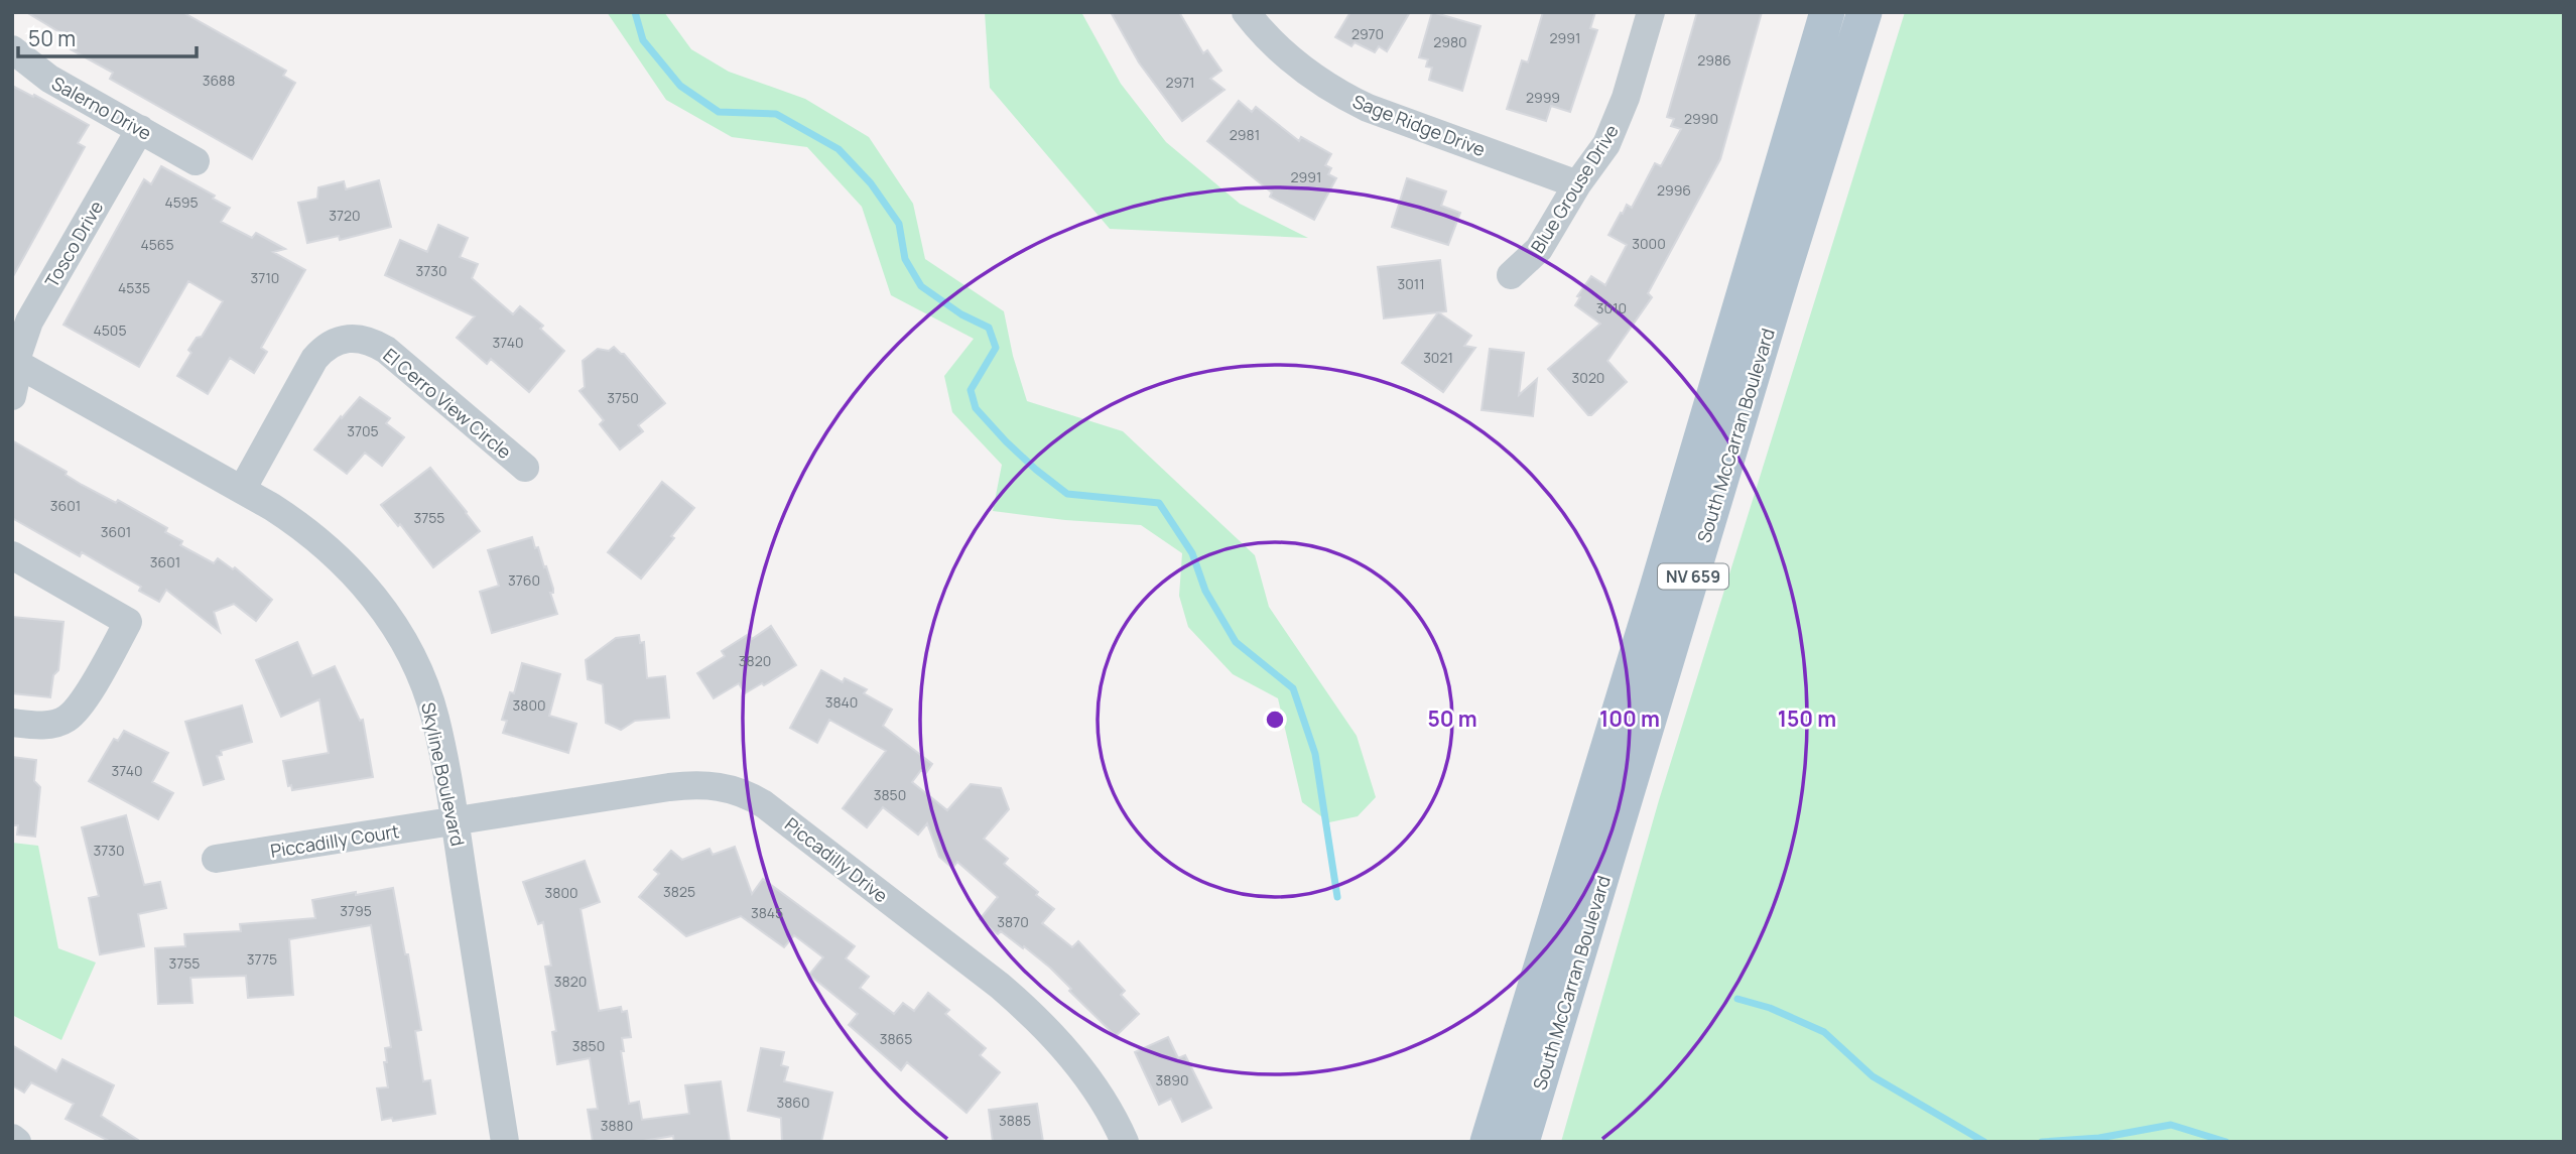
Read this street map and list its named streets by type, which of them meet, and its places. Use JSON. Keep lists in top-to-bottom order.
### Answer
{
  "streets": {
    "main road": ["South McCarran Boulevard", "NV 659"],
    "street": [
      "Salerno Drive",
      "Sage Ridge Drive",
      "Blue Grouse Drive",
      "Tosco Drive",
      "El Cerro View Circle",
      "Skyline Boulevard",
      "Piccadilly Court",
      "Piccadilly Drive"
    ]
  },
  "crossings": [
    ["Salerno Drive", "Tosco Drive"],
    ["Sage Ridge Drive", "Blue Grouse Drive"],
    ["Tosco Drive", "Skyline Boulevard"],
    ["El Cerro View Circle", "Skyline Boulevard"],
    ["Skyline Boulevard", "Piccadilly Court"],
    ["Skyline Boulevard", "Piccadilly Drive"],
    ["Piccadilly Court", "Piccadilly Drive"]
  ],
  "house_numbers": [
    "2970",
    "2991",
    "2980",
    "2986",
    "3688",
    "2971",
    "2999",
    "2990",
    "2981",
    "2991",
    "2996",
    "4595",
    "3720",
    "3000",
    "4565",
    "3730",
    "3710",
    "3011",
    "4535",
    "3010",
    "4505",
    "3740",
    "3021",
    "3020",
    "3750",
    "3705",
    "3601",
    "3755",
    "3601",
    "3601",
    "3760",
    "3820",
    "3840",
    "3800",
    "3740",
    "3850",
    "3730",
    "3825",
    "3800",
    "3795",
    "3845",
    "3870",
    "3775",
    "3755",
    "3820",
    "3865",
    "3850",
    "3890",
    "3860",
    "3885",
    "3880"
  ],
  "scale_bar": "50 m",
  "rings": ["50 m", "100 m", "150 m"]
}
